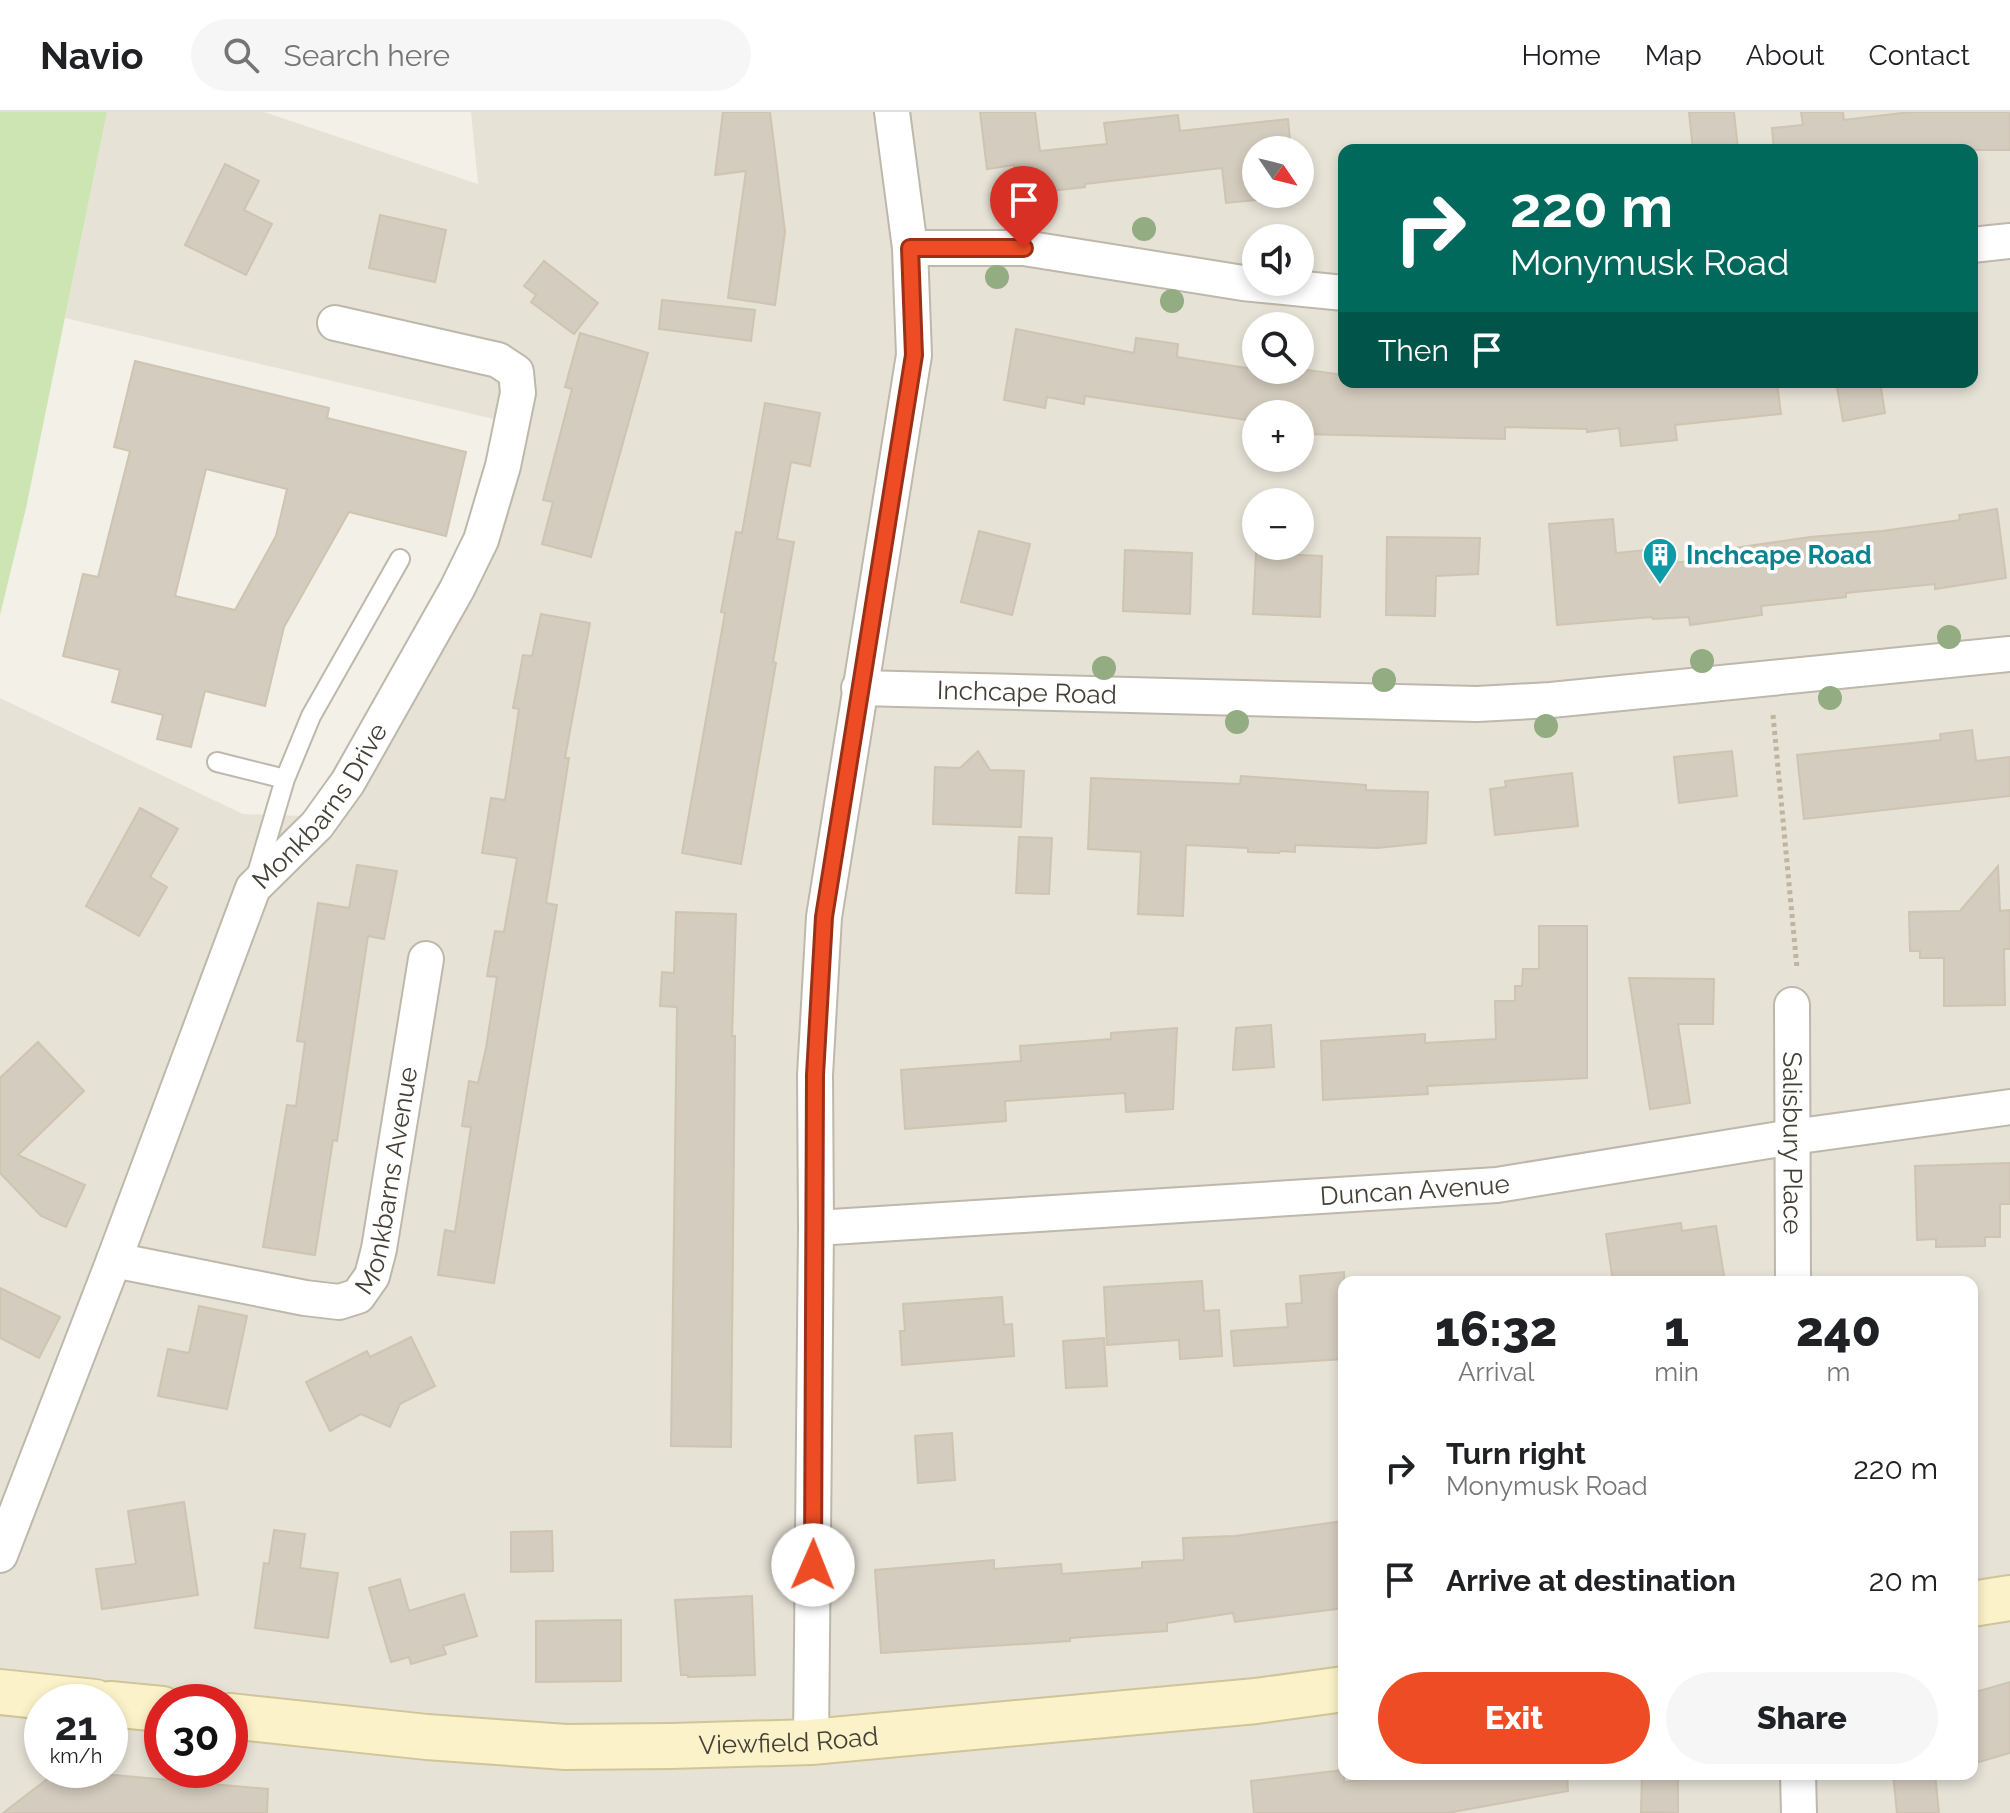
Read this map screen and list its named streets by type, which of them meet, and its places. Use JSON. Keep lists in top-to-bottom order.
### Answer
{
  "streets": {
    "street": [
      "Inchcape Road",
      "Monkbarns Drive",
      "Salisbury Place",
      "Monkbarns Avenue",
      "Duncan Avenue",
      "Viewfield Road"
    ]
  },
  "crossings": [
    ["Monkbarns Drive", "Monkbarns Avenue"],
    ["Salisbury Place", "Duncan Avenue"]
  ],
  "places": {
    "building": ["Inchcape Road"]
  },
  "north": "bottom right",
  "page": {
    "header": "Navio",
    "search": "Search here",
    "nav": [
      "Home",
      "Map",
      "About",
      "Contact"
    ],
    "map_buttons": ["+", "−"],
    "turn": ["220 m", "Monymusk Road"],
    "then": "Then",
    "eta": [
      "16:32",
      "Arrival",
      "1",
      "min",
      "240",
      "m"
    ],
    "list": [
      {
        "name": "Turn right",
        "note": "Monymusk Road",
        "value": "220 m"
      },
      {
        "name": "Arrive at destination",
        "value": "20 m"
      }
    ],
    "buttons": ["Exit", "Share"],
    "speed": "21 km/h",
    "limit": "30"
  }
}
